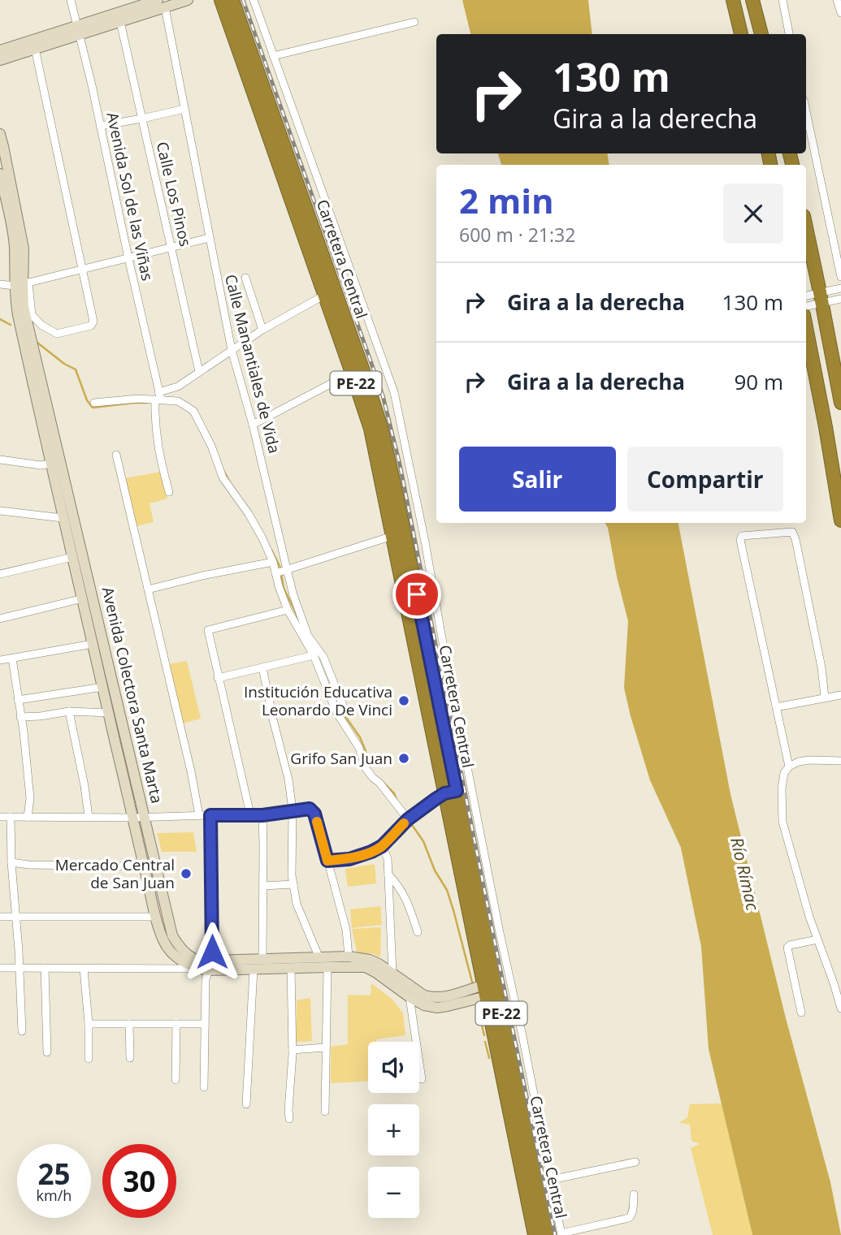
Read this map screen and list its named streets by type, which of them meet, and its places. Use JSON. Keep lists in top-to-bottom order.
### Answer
{
  "streets": {
    "highway": ["Carretera Central", "PE-22"],
    "street": [
      "Calle Los Pinos",
      "Avenida Sol de las Viñas",
      "Calle Manantiales de Vida",
      "Avenida Colectora Santa Marta"
    ]
  },
  "crossings": [
    ["Carretera Central", "Avenida Colectora Santa Marta"]
  ],
  "water": ["Río Rímac"],
  "places": ["Institución Educativa Leonardo De Vinci", "Grifo San Juan", "Mercado Central de San Juan"],
  "page": {
    "turn": ["130 m", "Gira a la derecha"],
    "heading": ["2 min", "600 m · 21:32"],
    "list": [
      {
        "name": "Gira a la derecha",
        "value": "130 m"
      },
      {
        "name": "Gira a la derecha",
        "value": "90 m"
      }
    ],
    "buttons": ["Salir", "Compartir"],
    "map_buttons": ["+", "−"],
    "speed": "25 km/h",
    "limit": "30"
  }
}
